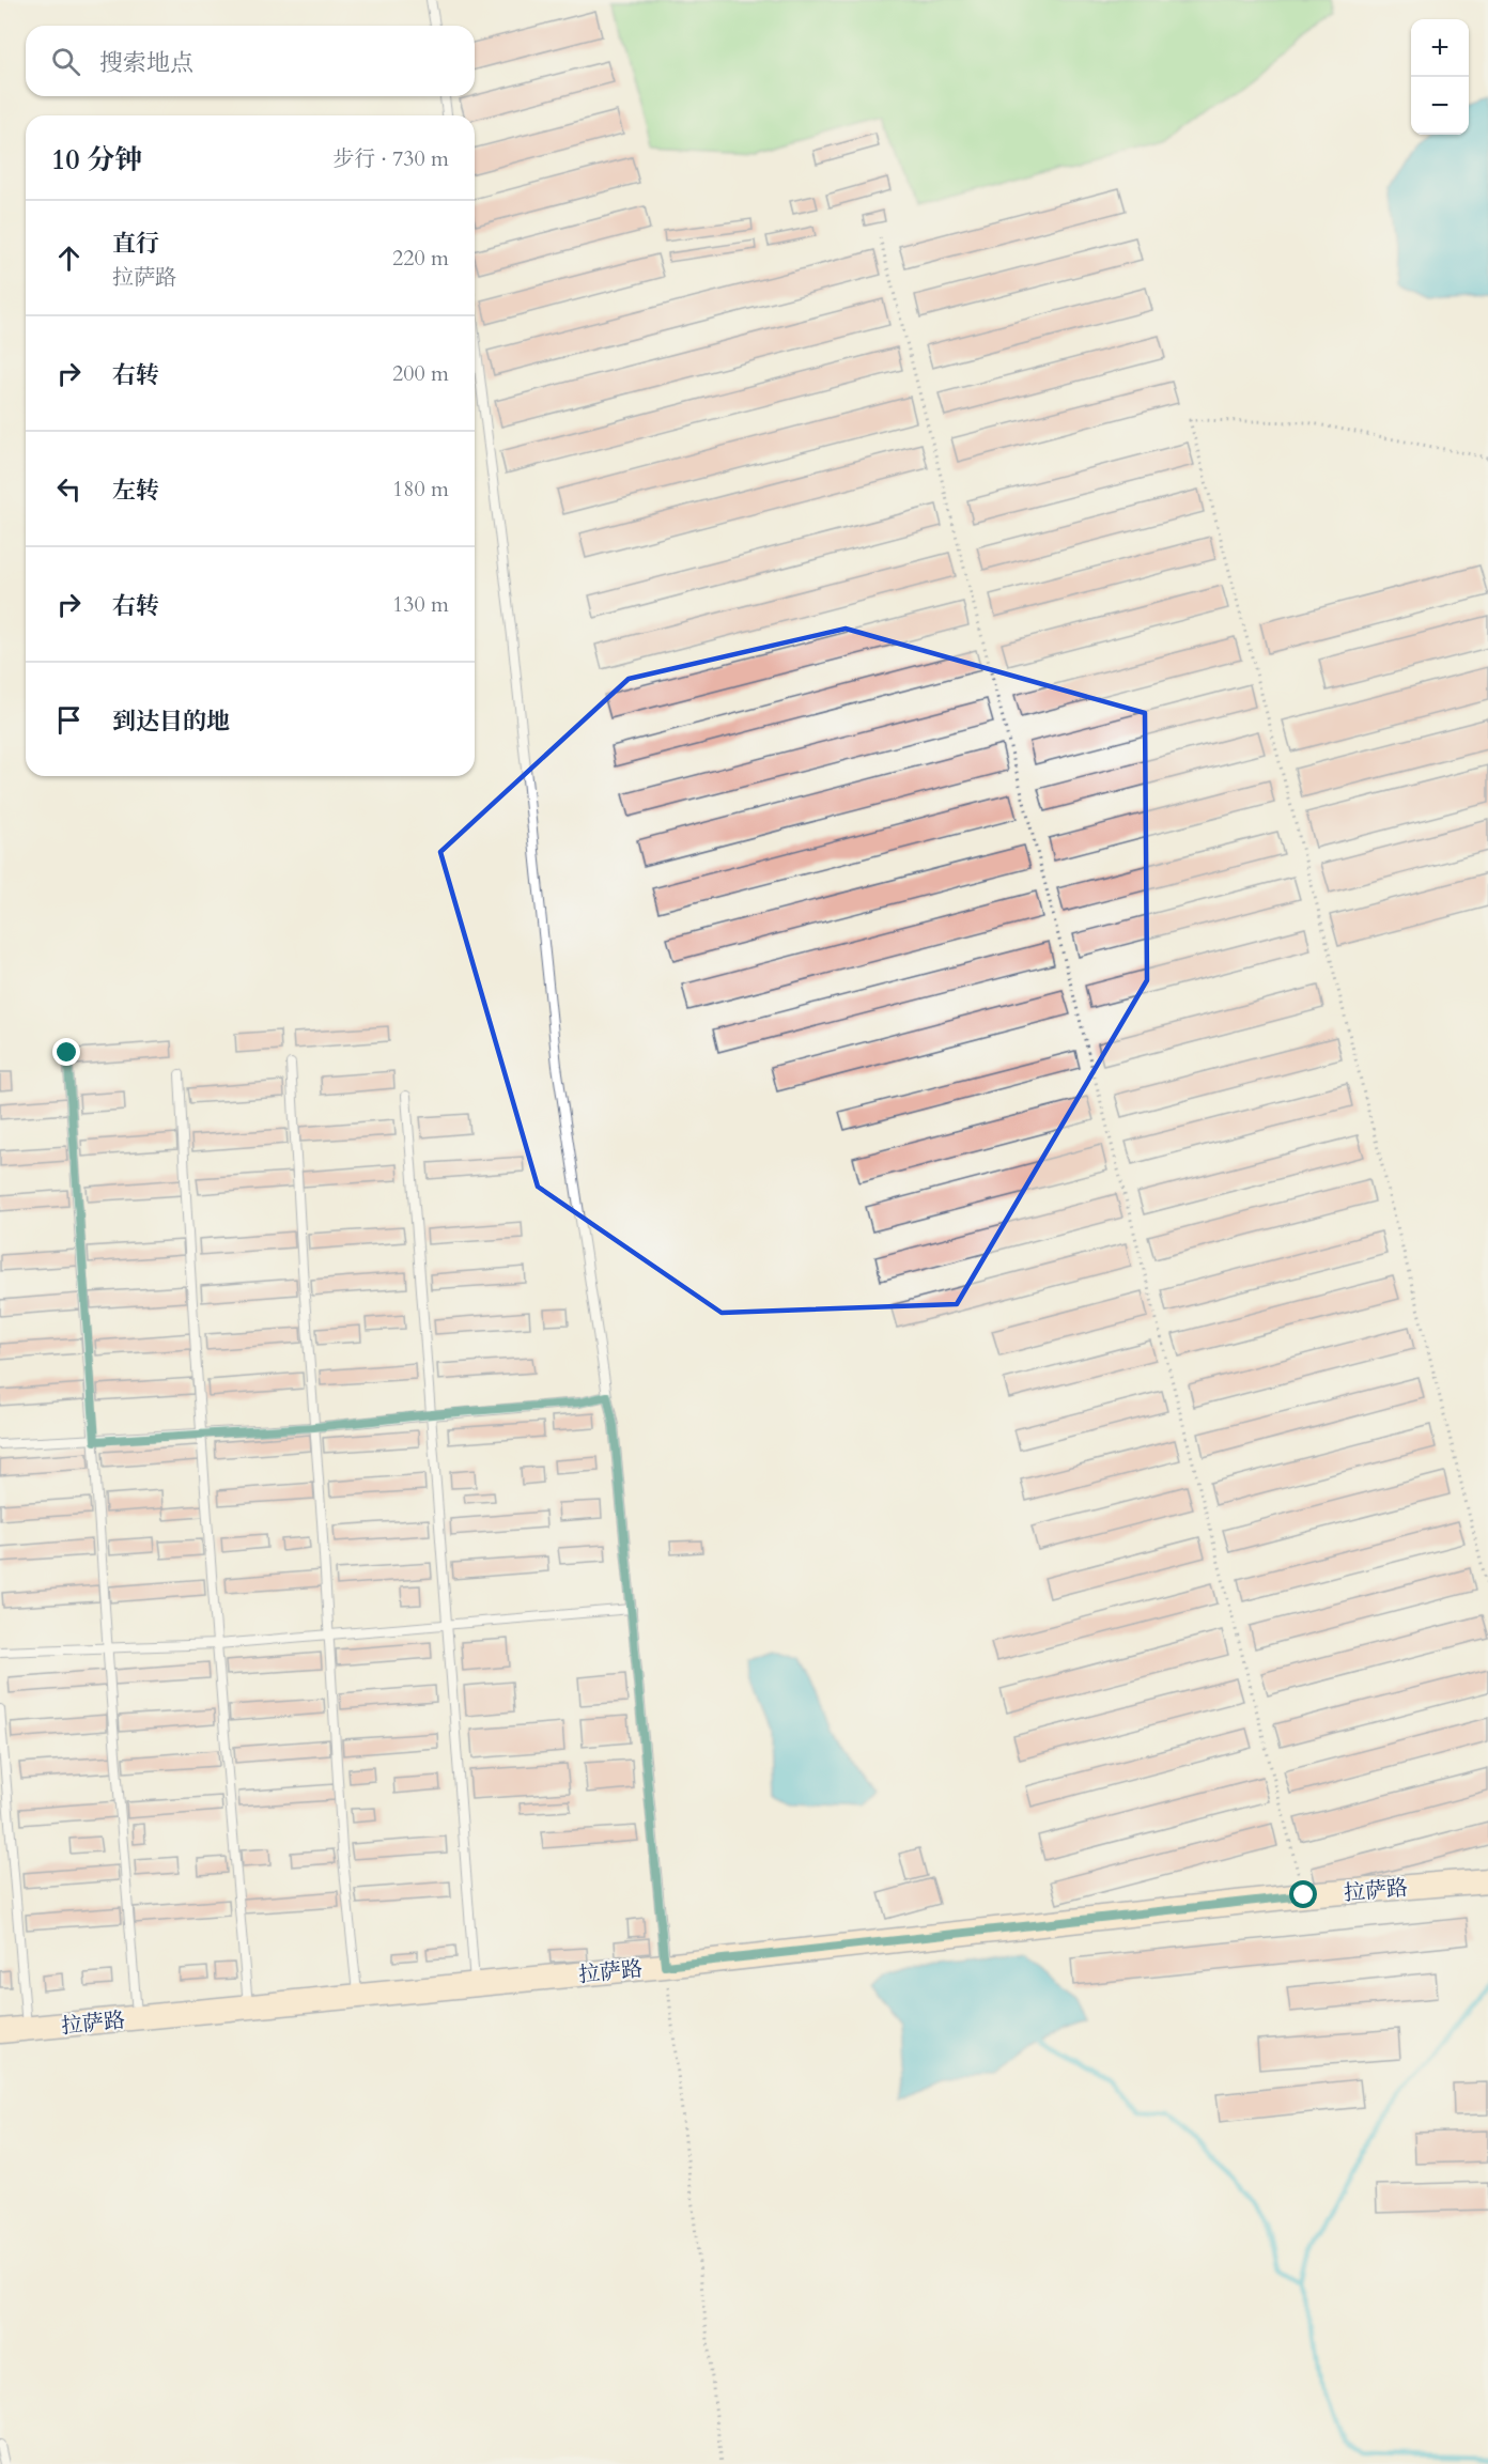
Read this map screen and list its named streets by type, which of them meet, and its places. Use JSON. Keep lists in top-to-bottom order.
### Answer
{
  "streets": {
    "street": ["拉萨路"]
  },
  "page": {
    "map_buttons": ["+", "−"],
    "search": "搜索地点",
    "heading": ["10 分钟", "步行 · 730 m"],
    "list": [
      ["直行", "拉萨路", "220 m"],
      ["右转", "200 m"],
      ["左转", "180 m"],
      ["右转", "130 m"],
      "到达目的地"
    ]
  }
}
